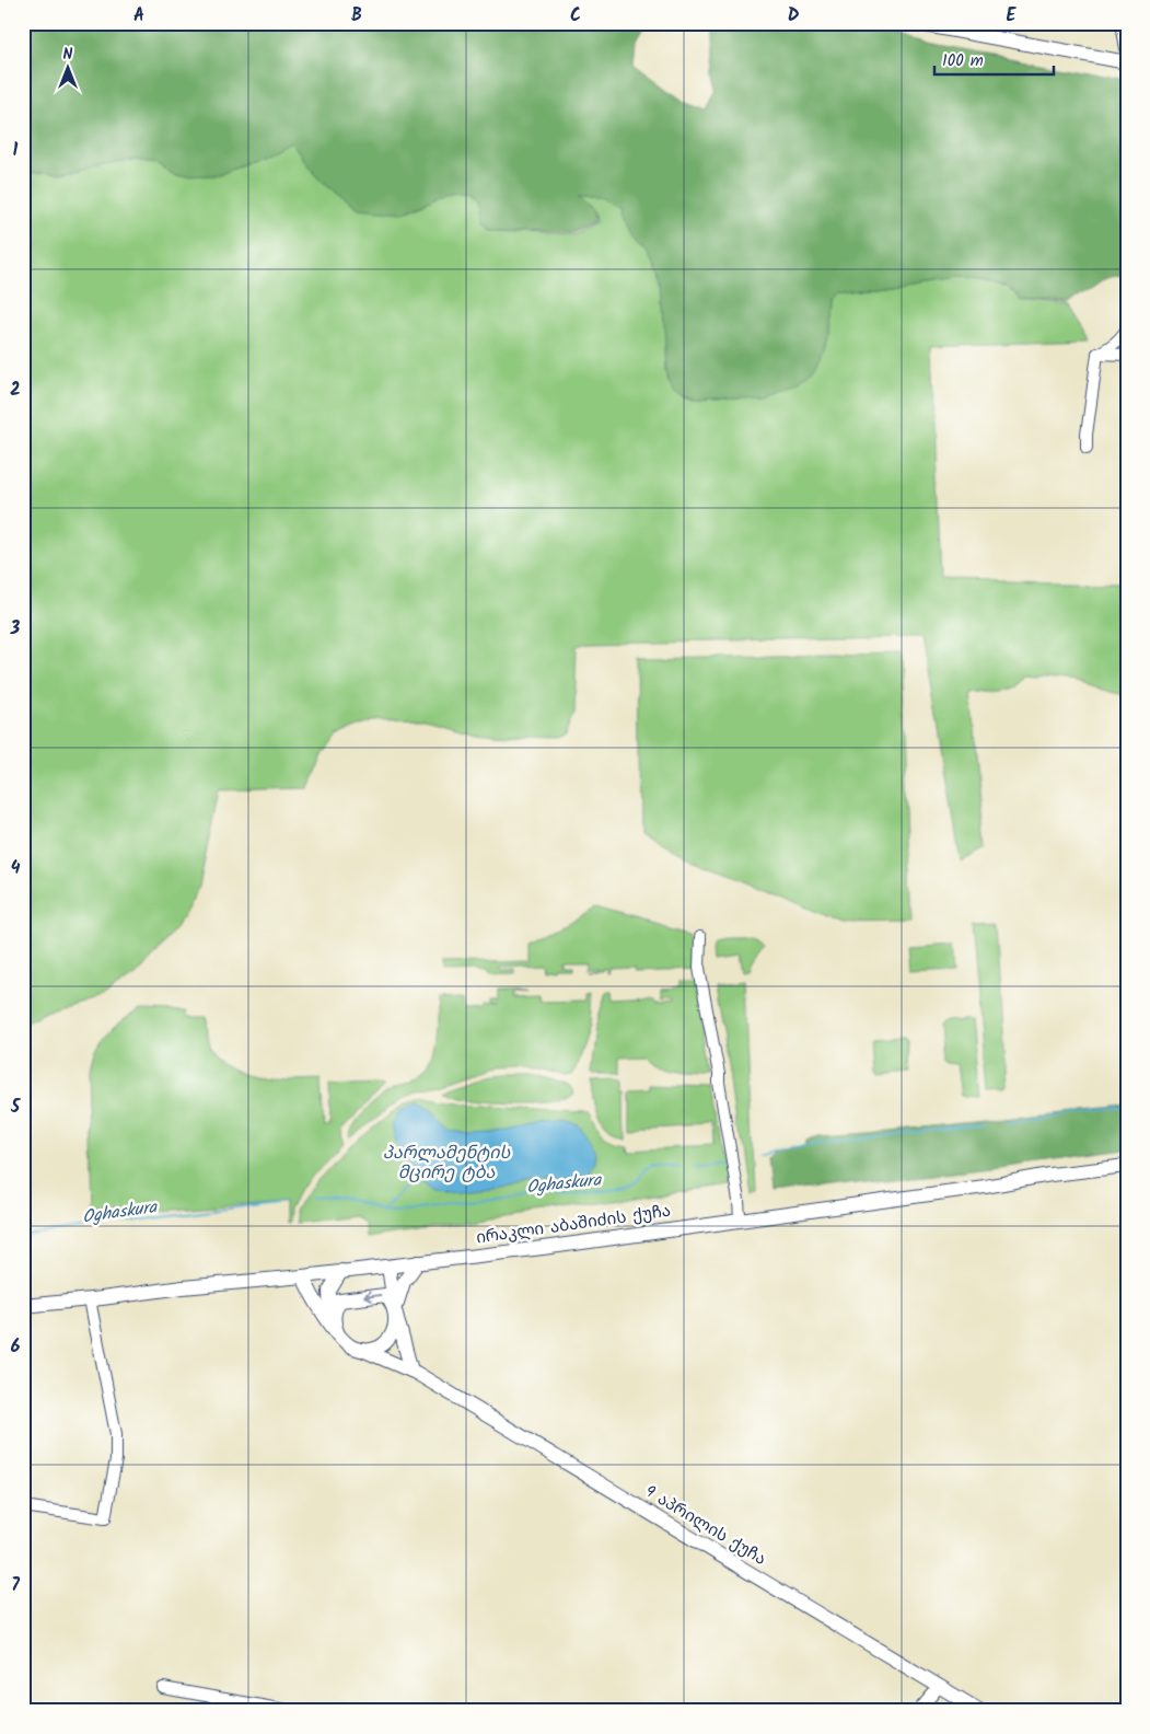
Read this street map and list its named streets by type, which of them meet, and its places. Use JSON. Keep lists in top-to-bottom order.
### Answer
{
  "streets": {
    "main road": ["ირაკლი აბაშიძის ქუჩა", "9 აპრილის ქუჩა"]
  },
  "water": ["პარლამენტის მცირე ტბა", "Oghaskura"],
  "scale_bar": "100 m",
  "north": "top",
  "grid": {
    "columns": [
      "A",
      "B",
      "C",
      "D",
      "E"
    ],
    "rows": [
      "1",
      "2",
      "3",
      "4",
      "5",
      "6",
      "7"
    ]
  }
}
